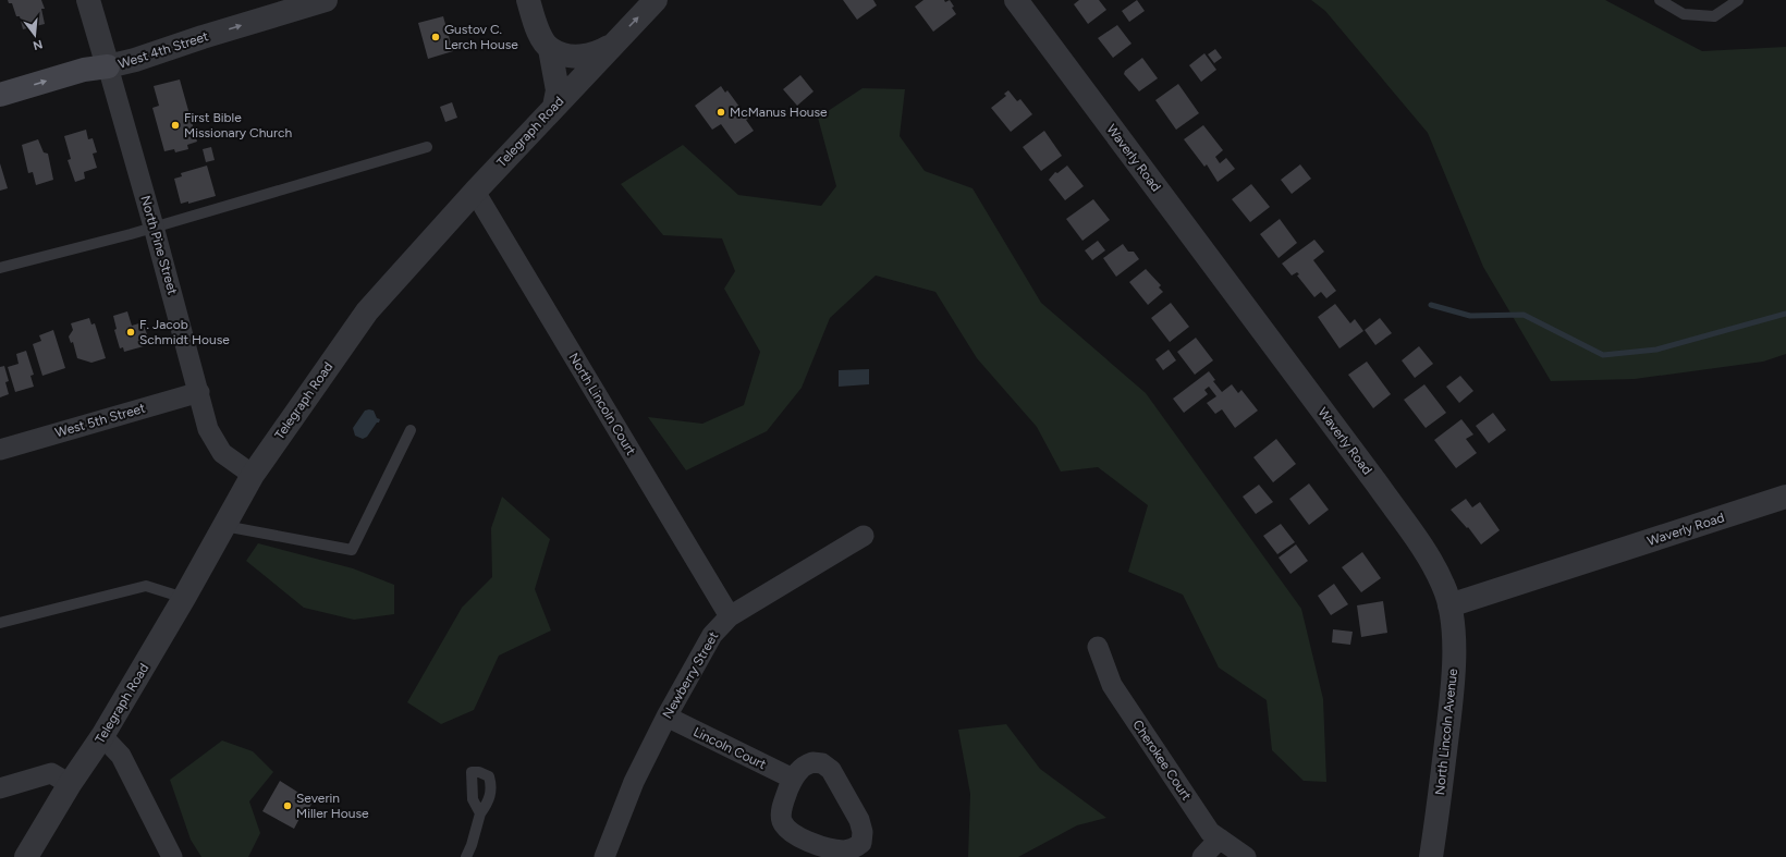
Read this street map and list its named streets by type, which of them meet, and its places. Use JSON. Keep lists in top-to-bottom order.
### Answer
{
  "streets": {
    "main road": ["West 4th Street"],
    "street": [
      "Telegraph Road",
      "Waverly Road",
      "North Pine Street",
      "North Lincoln Court",
      "West 5th Street",
      "Newberry Street",
      "North Lincoln Avenue",
      "Lincoln Court",
      "Cherokee Court"
    ]
  },
  "crossings": [
    ["West 4th Street", "North Pine Street"],
    ["Telegraph Road", "North Pine Street"],
    ["Telegraph Road", "North Lincoln Court"],
    ["Waverly Road", "North Lincoln Avenue"],
    ["North Pine Street", "West 5th Street"],
    ["North Lincoln Court", "Newberry Street"],
    ["Newberry Street", "Lincoln Court"]
  ],
  "one_way": ["West 4th Street"],
  "places": [
    "Gustov C. Lerch House",
    "McManus House",
    "First Bible Missionary Church",
    "F. Jacob Schmidt House",
    "Severin Miller House"
  ],
  "north": "bottom"
}
